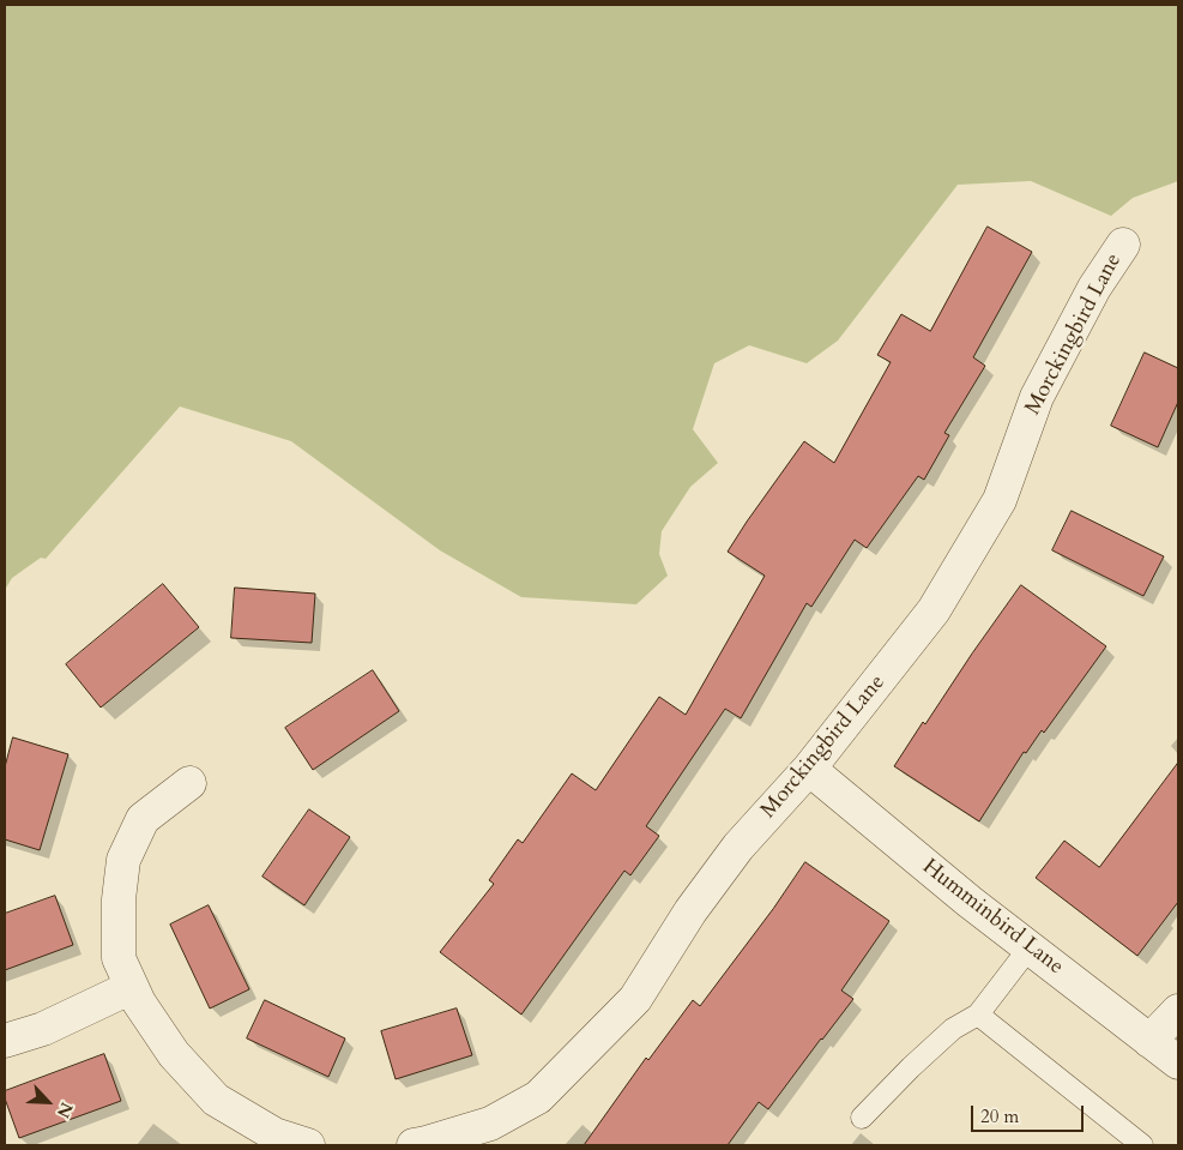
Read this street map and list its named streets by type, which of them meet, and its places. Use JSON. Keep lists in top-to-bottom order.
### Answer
{
  "streets": {
    "street": ["Morckingbird Lane", "Humminbird Lane"]
  },
  "crossings": [
    ["Morckingbird Lane", "Humminbird Lane"]
  ],
  "scale_bar": "20 m",
  "north": "bottom right"
}
